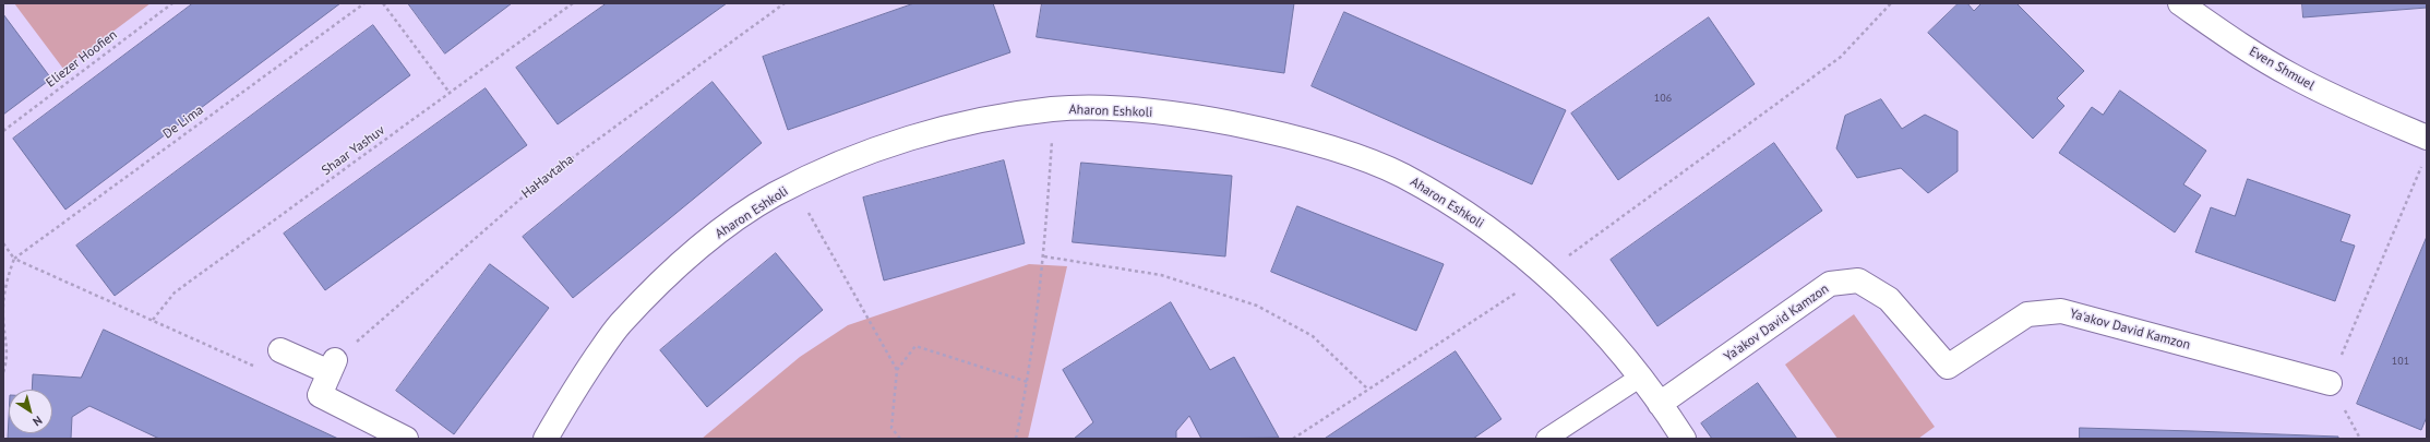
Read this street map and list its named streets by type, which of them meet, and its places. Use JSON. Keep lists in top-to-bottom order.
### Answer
{
  "streets": {
    "street": ["Even Shmuel", "Aharon Eshkoli", "Ya'akov David Kamzon"],
    "path": [
      "Eliezer Hoofien",
      "De Lima",
      "Shaar Yashuv",
      "HaHavtaha"
    ]
  },
  "crossings": [
    ["Aharon Eshkoli", "Ya'akov David Kamzon"]
  ],
  "house_numbers": ["106", "101"],
  "north": "bottom right"
}
